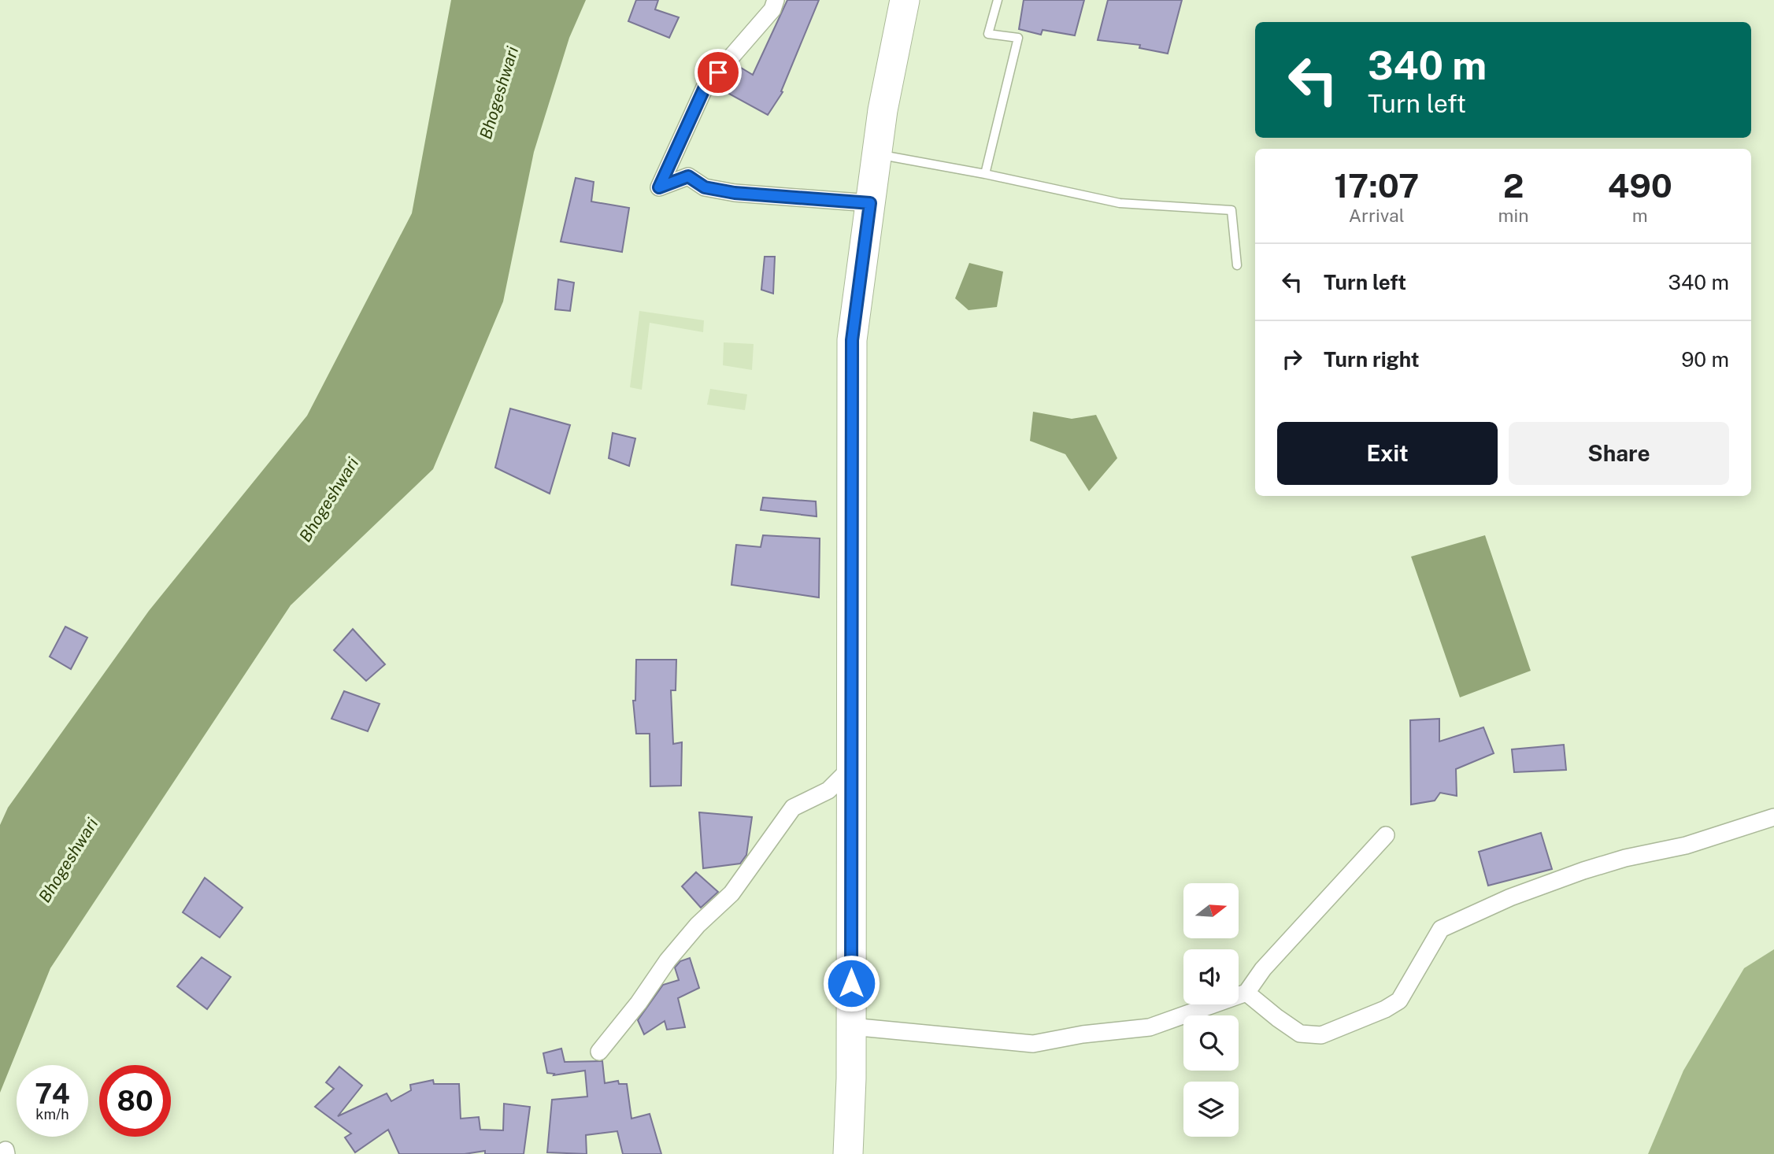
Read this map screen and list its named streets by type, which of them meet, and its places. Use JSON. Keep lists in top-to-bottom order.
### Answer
{
  "water": ["Bhogeshwari"],
  "north": "right",
  "page": {
    "turn": ["340 m", "Turn left"],
    "eta": [
      "17:07",
      "Arrival",
      "2",
      "min",
      "490",
      "m"
    ],
    "list": [
      {
        "name": "Turn left",
        "value": "340 m"
      },
      {
        "name": "Turn right",
        "value": "90 m"
      }
    ],
    "buttons": ["Exit", "Share"],
    "speed": "74 km/h",
    "limit": "80"
  }
}
